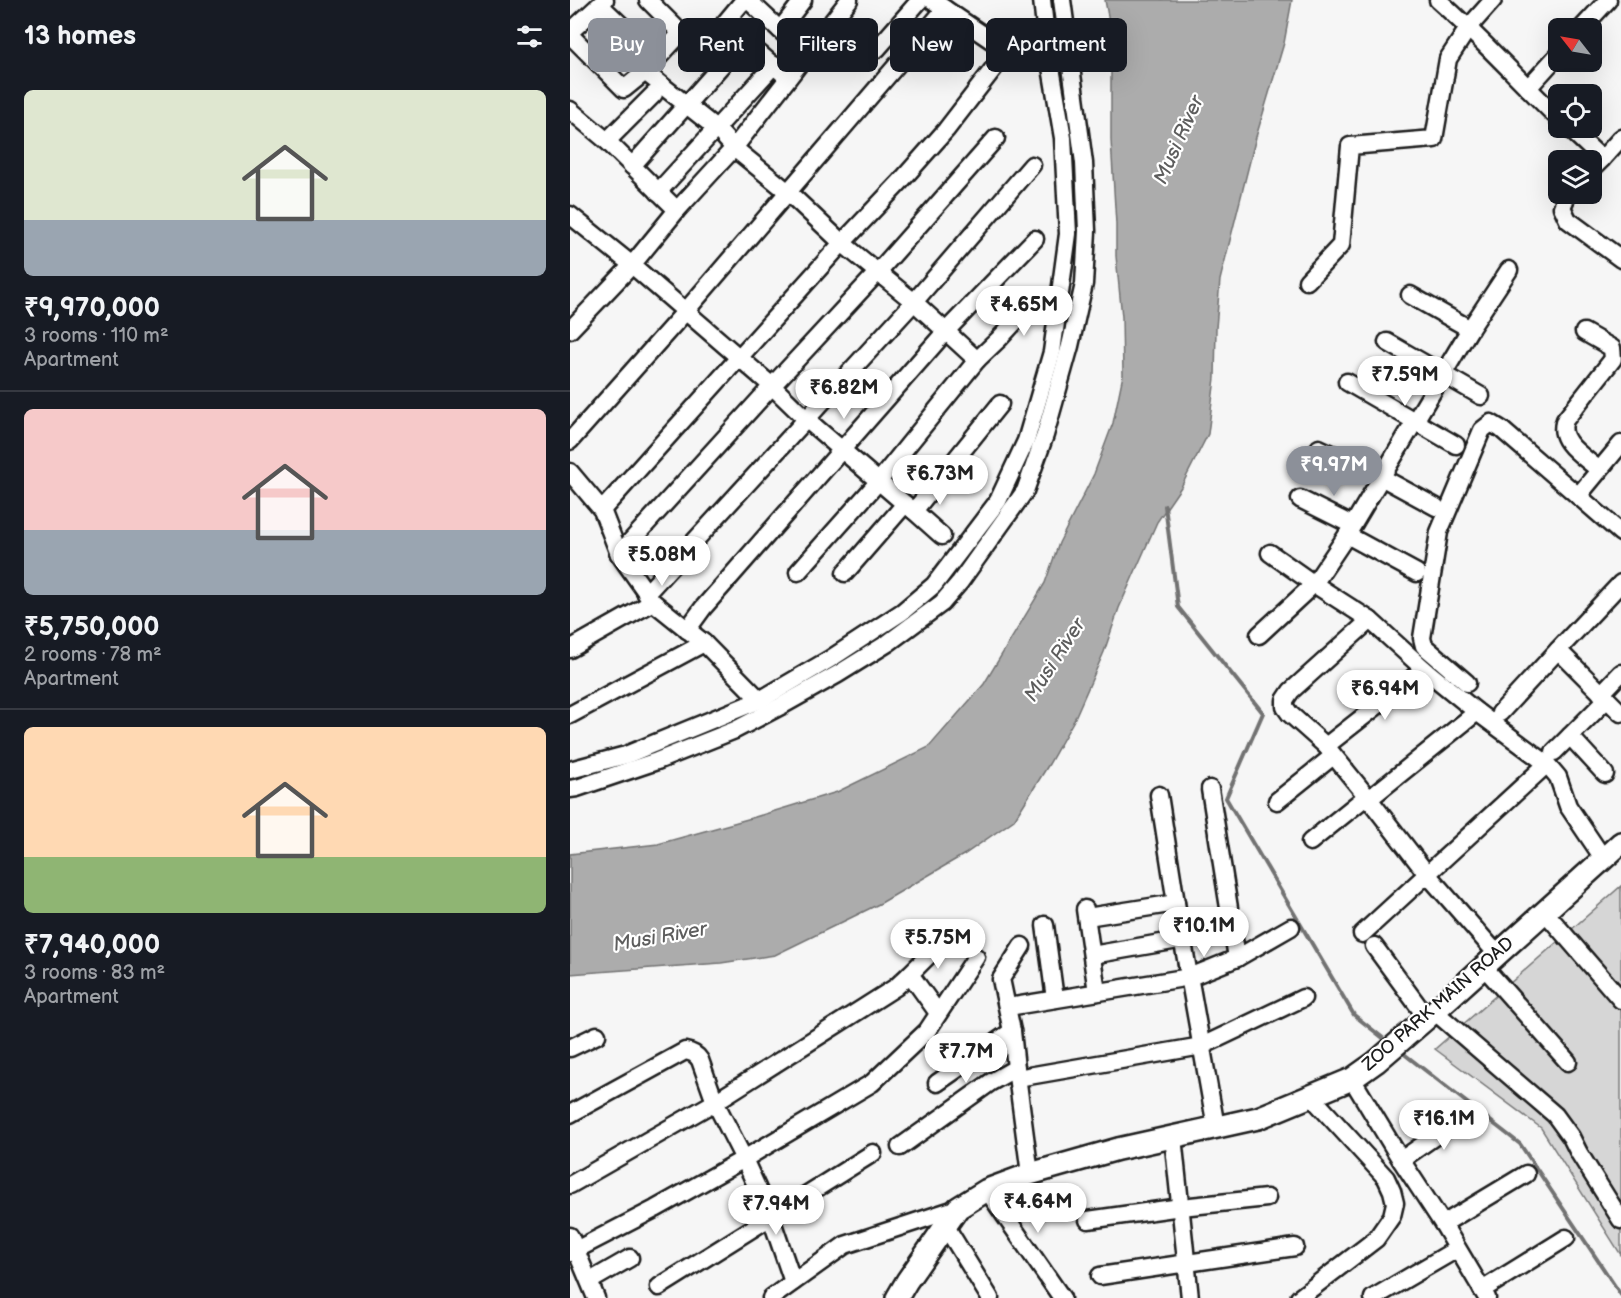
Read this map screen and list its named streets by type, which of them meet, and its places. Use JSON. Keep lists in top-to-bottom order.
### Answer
{
  "streets": {
    "main road": ["ZOO PARK MAIN ROAD"]
  },
  "water": ["Musi River"],
  "north": "top left",
  "page": {
    "heading": "13 homes",
    "chip": [
      "Buy",
      "Rent",
      "Filters",
      "New",
      "Apartment"
    ],
    "list": [
      {
        "name": "₹9,970,000",
        "note": "3 rooms · 110 m² · Apartment"
      },
      {
        "name": "₹5,750,000",
        "note": "2 rooms · 78 m² · Apartment"
      },
      {
        "name": "₹7,940,000",
        "note": "3 rooms · 83 m² · Apartment"
      }
    ],
    "price": [
      "₹4.65M",
      "₹7.59M",
      "₹6.82M",
      "₹9.97M",
      "₹6.73M",
      "₹5.08M",
      "₹6.94M",
      "₹10.1M",
      "₹5.75M",
      "₹7.7M",
      "₹16.1M",
      "₹4.64M",
      "₹7.94M"
    ]
  }
}
